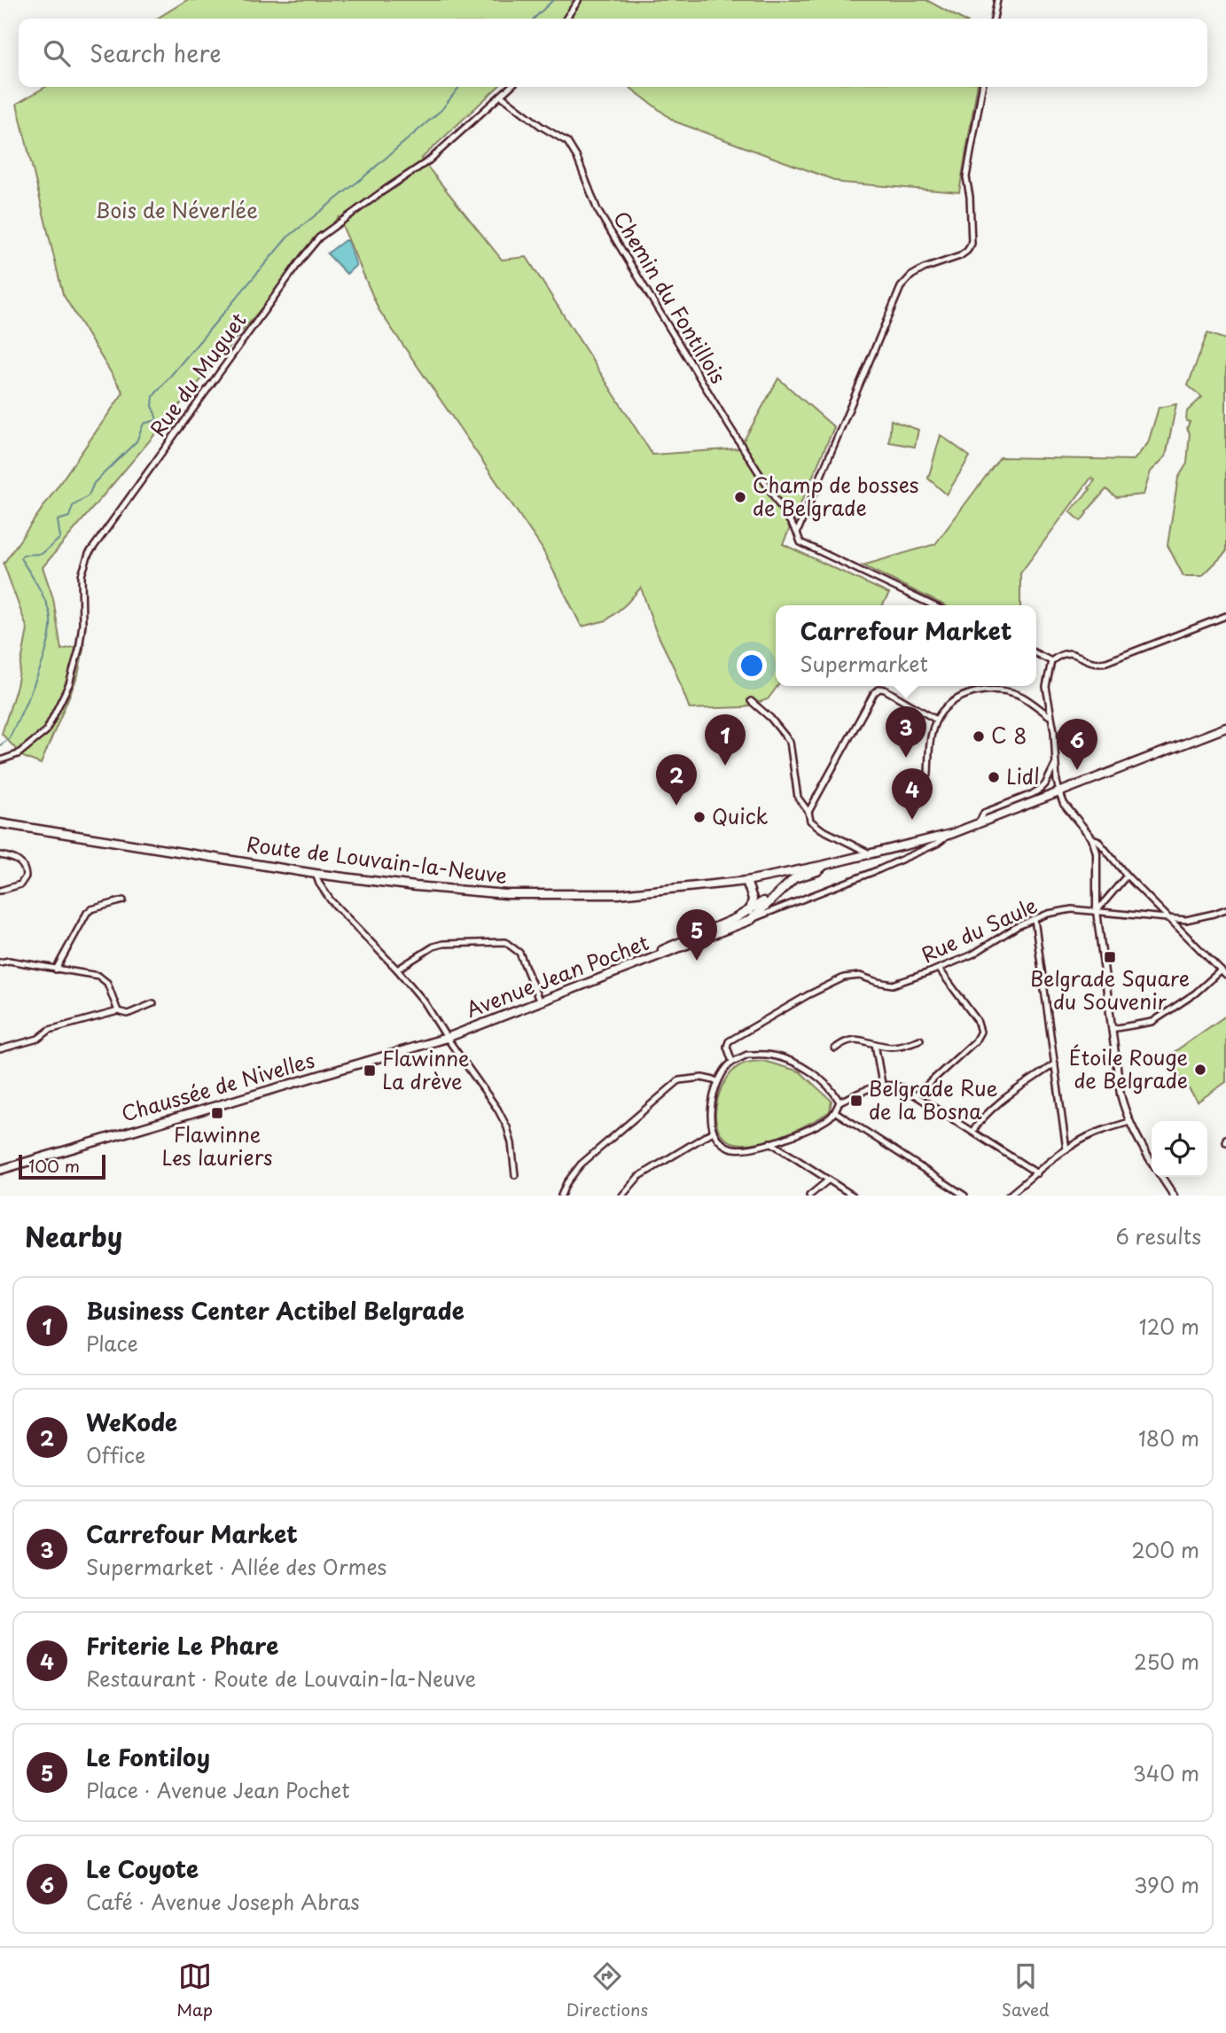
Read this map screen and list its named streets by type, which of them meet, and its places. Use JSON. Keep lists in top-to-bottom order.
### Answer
{
  "streets": {
    "main road": ["Route de Louvain-la-Neuve", "Avenue Jean Pochet", "Chaussée de Nivelles"],
    "street": ["Chemin du Fontillois", "Rue du Muguet", "Rue du Saule"]
  },
  "crossings": [
    ["Chemin du Fontillois", "Rue du Muguet"],
    ["Avenue Jean Pochet", "Chaussée de Nivelles"]
  ],
  "parks": ["Bois de Néverlée"],
  "places": {
    "other": [
      "Champ de bosses de Belgrade",
      "C 8",
      "Lidl",
      "Quick",
      "Étoile Rouge de Belgrade"
    ],
    "transit": [
      "Belgrade Square du Souvenir",
      "Flawinne La drève",
      "Belgrade Rue de la Bosna",
      "Flawinne Les lauriers"
    ]
  },
  "scale_bar": "100 m",
  "page": {
    "search": "Search here",
    "popup": ["Carrefour Market", "Supermarket"],
    "pins": [
      "3",
      "1",
      "6",
      "2",
      "4",
      "5"
    ],
    "scale": "100 m",
    "heading": ["Nearby", "6 results"],
    "list": [
      {
        "mark": "1",
        "name": "Business Center Actibel Belgrade",
        "note": "Place",
        "value": "120 m"
      },
      {
        "mark": "2",
        "name": "WeKode",
        "note": "Office",
        "value": "180 m"
      },
      {
        "mark": "3",
        "name": "Carrefour Market",
        "note": "Supermarket · Allée des Ormes",
        "value": "200 m"
      },
      {
        "mark": "4",
        "name": "Friterie Le Phare",
        "note": "Restaurant · Route de Louvain-la-Neuve",
        "value": "250 m"
      },
      {
        "mark": "5",
        "name": "Le Fontiloy",
        "note": "Place · Avenue Jean Pochet",
        "value": "340 m"
      },
      {
        "mark": "6",
        "name": "Le Coyote",
        "note": "Café · Avenue Joseph Abras",
        "value": "390 m"
      }
    ],
    "nav": ["Map", "Directions", "Saved"]
  }
}
